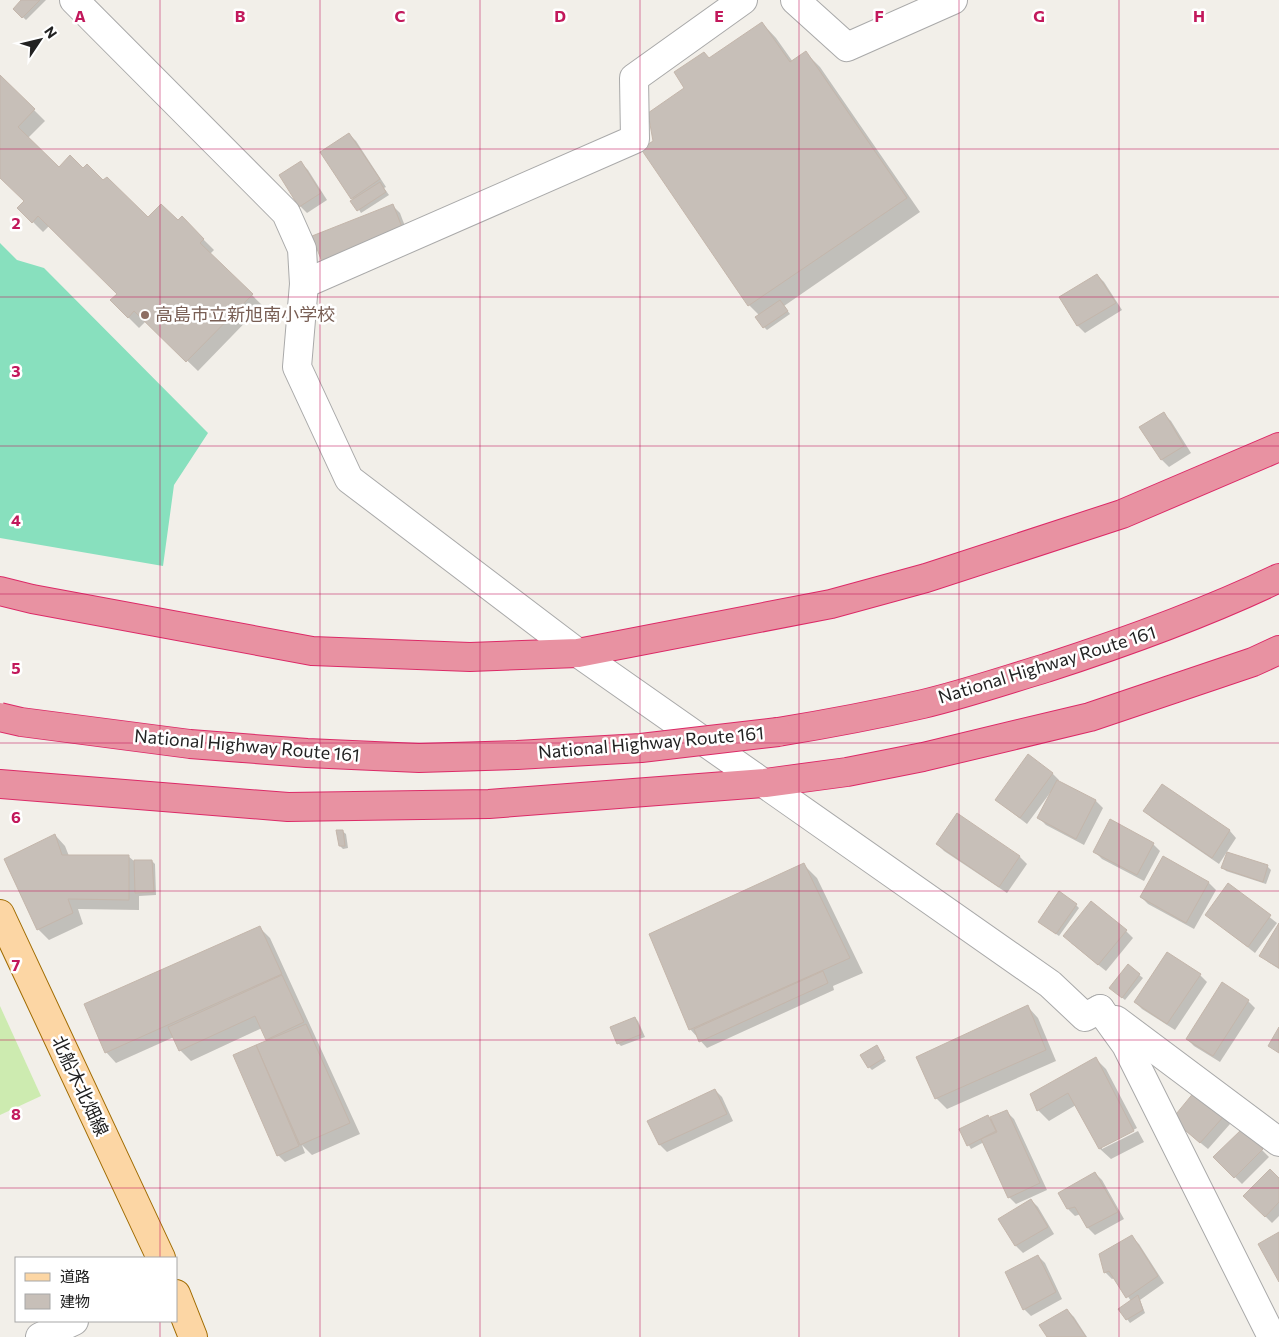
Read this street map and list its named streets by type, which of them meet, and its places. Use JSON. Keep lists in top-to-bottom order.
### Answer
{
  "streets": {
    "highway": ["National Highway Route 161"],
    "main road": ["北船木北畑線"]
  },
  "places": ["高島市立新旭南小学校"],
  "legend": ["道路", "建物"],
  "north": "top right",
  "grid": {
    "columns": [
      "A",
      "B",
      "C",
      "D",
      "E",
      "F",
      "G",
      "H"
    ],
    "rows": [
      "2",
      "3",
      "4",
      "5",
      "6",
      "7",
      "8"
    ]
  }
}
